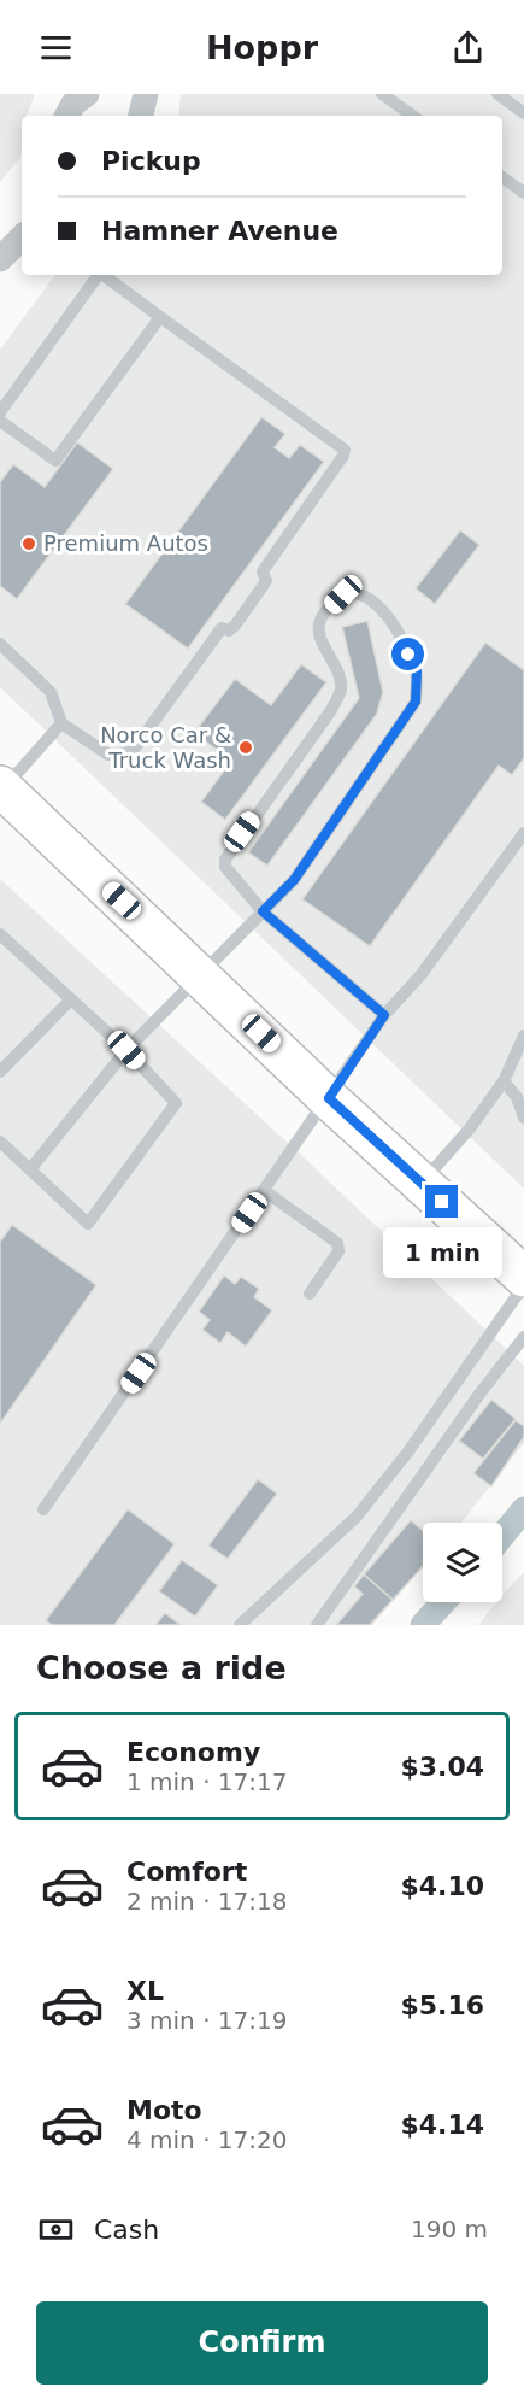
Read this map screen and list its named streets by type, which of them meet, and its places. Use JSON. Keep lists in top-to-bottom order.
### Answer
{
  "places": ["Premium Autos", "Norco Car & Truck Wash"],
  "page": {
    "header": "Hoppr",
    "banner": ["Pickup", "Hamner Avenue"],
    "bubble": "1 min",
    "heading": "Choose a ride",
    "list": [
      {
        "name": "Economy",
        "note": "1 min · 17:17",
        "value": "$3.04"
      },
      {
        "name": "Comfort",
        "note": "2 min · 17:18",
        "value": "$4.10"
      },
      {
        "name": "XL",
        "note": "3 min · 17:19",
        "value": "$5.16"
      },
      {
        "name": "Moto",
        "note": "4 min · 17:20",
        "value": "$4.14"
      }
    ],
    "pay": ["Cash", "190 m"],
    "buttons": "Confirm"
  }
}
